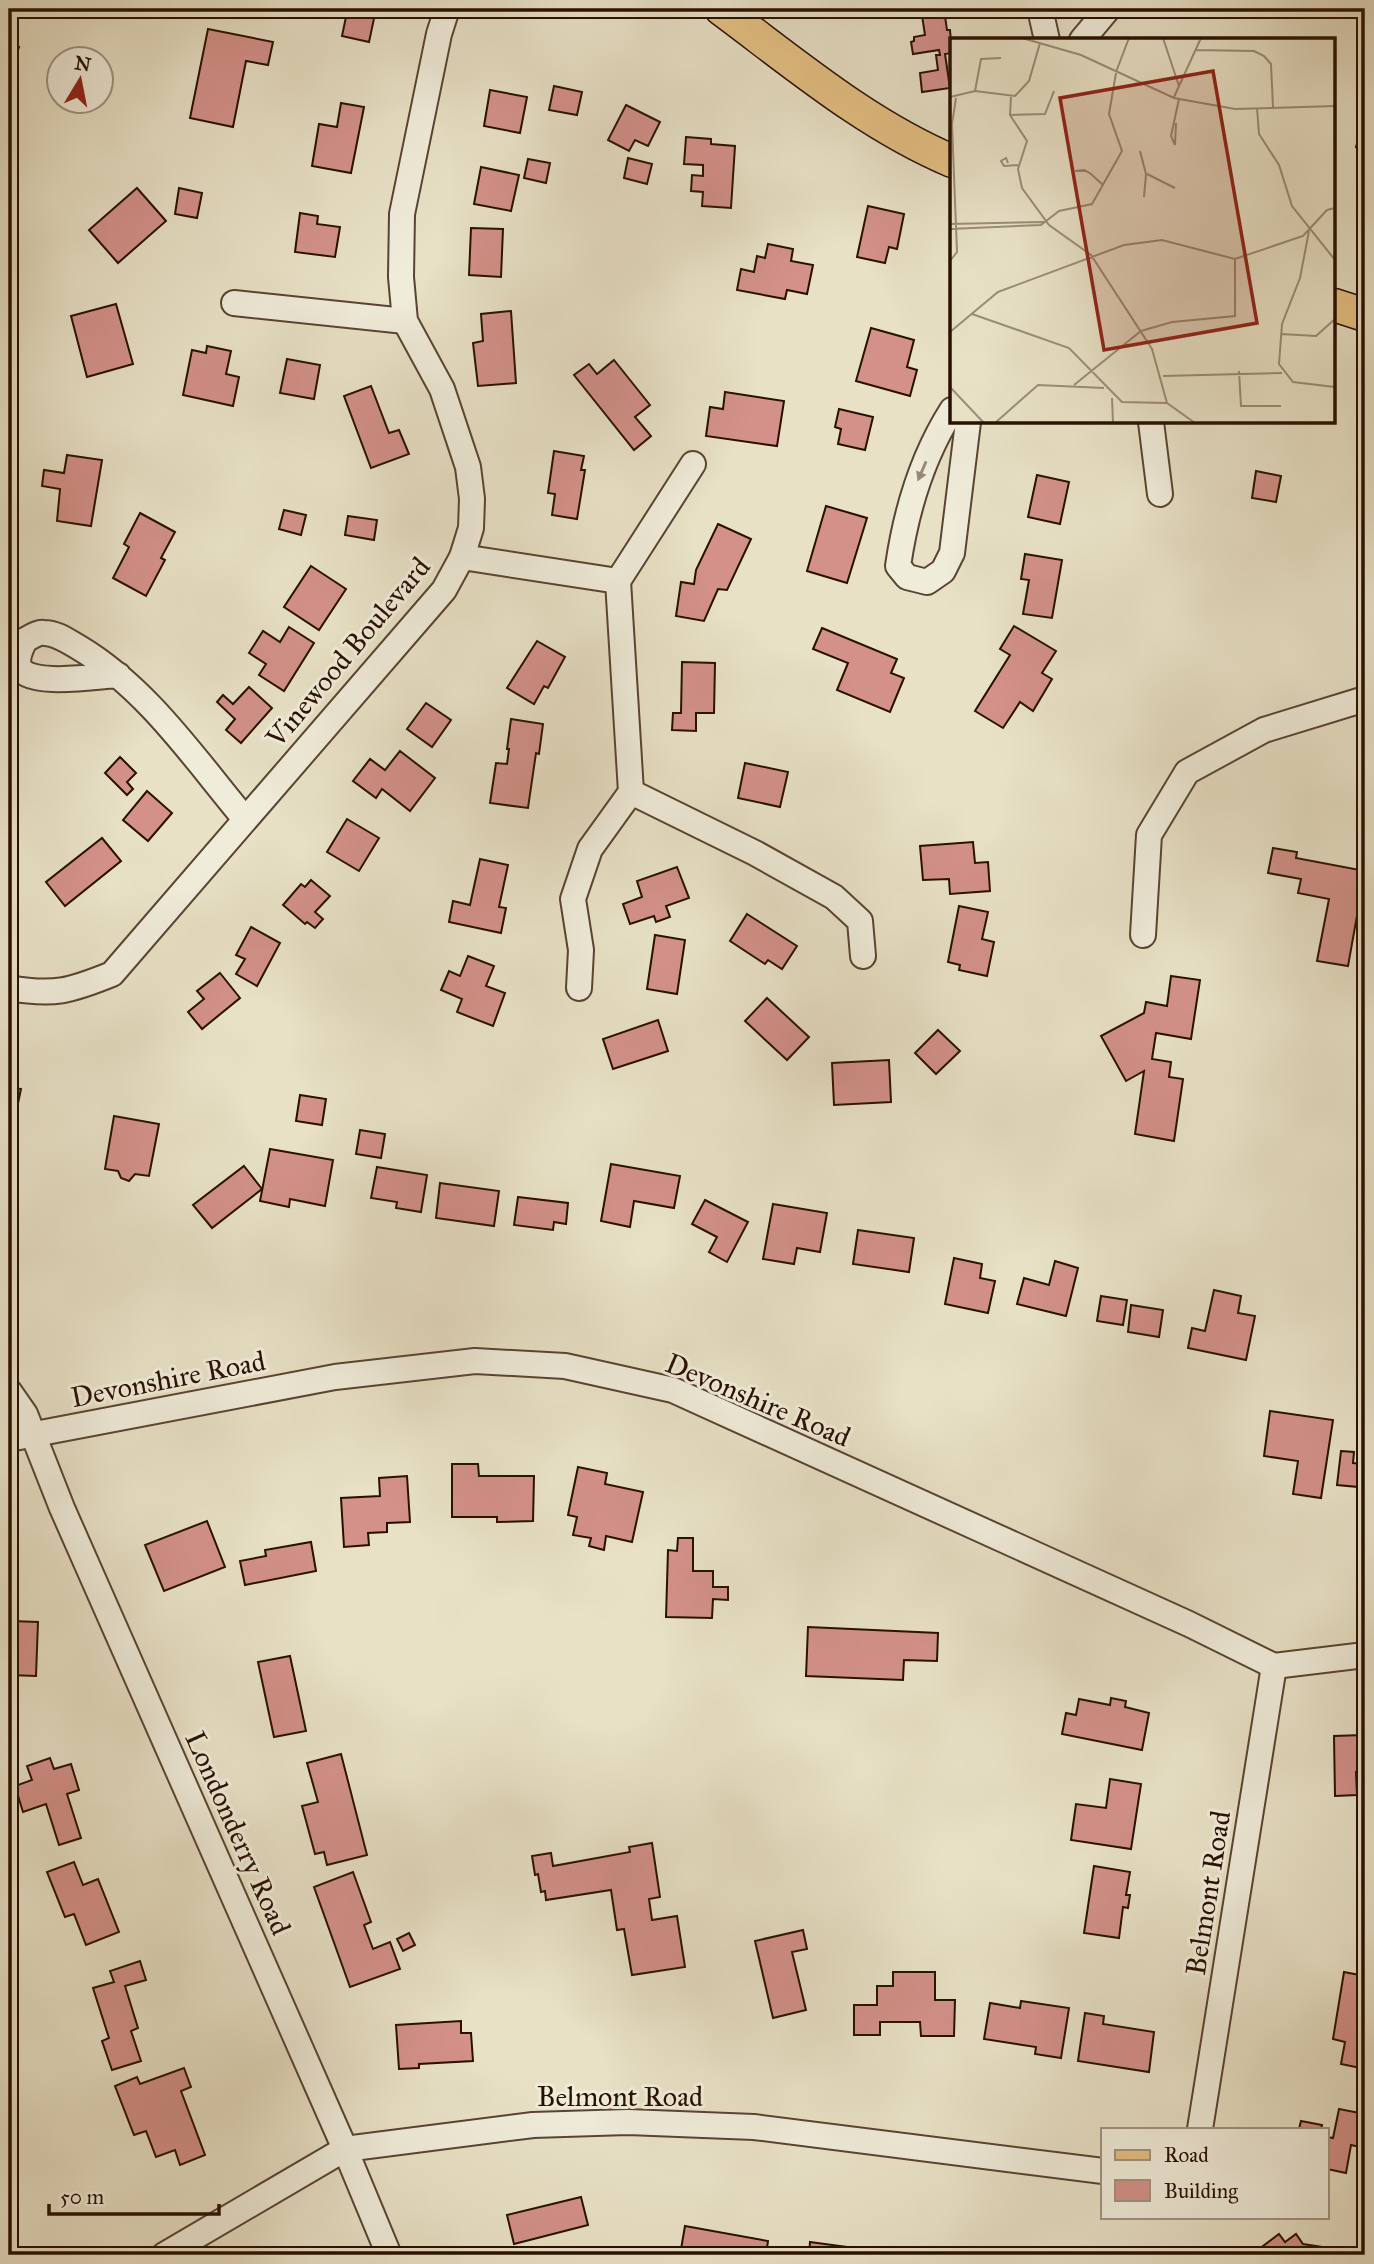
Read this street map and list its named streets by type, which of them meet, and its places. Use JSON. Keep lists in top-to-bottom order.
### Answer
{
  "streets": {
    "street": [
      "Vinewood Boulevard",
      "Devonshire Road",
      "Londonderry Road",
      "Belmont Road"
    ]
  },
  "crossings": [
    ["Devonshire Road", "Londonderry Road"],
    ["Devonshire Road", "Belmont Road"],
    ["Londonderry Road", "Belmont Road"]
  ],
  "legend": ["Road", "Building"],
  "scale_bar": "50 m",
  "north": "top"
}
